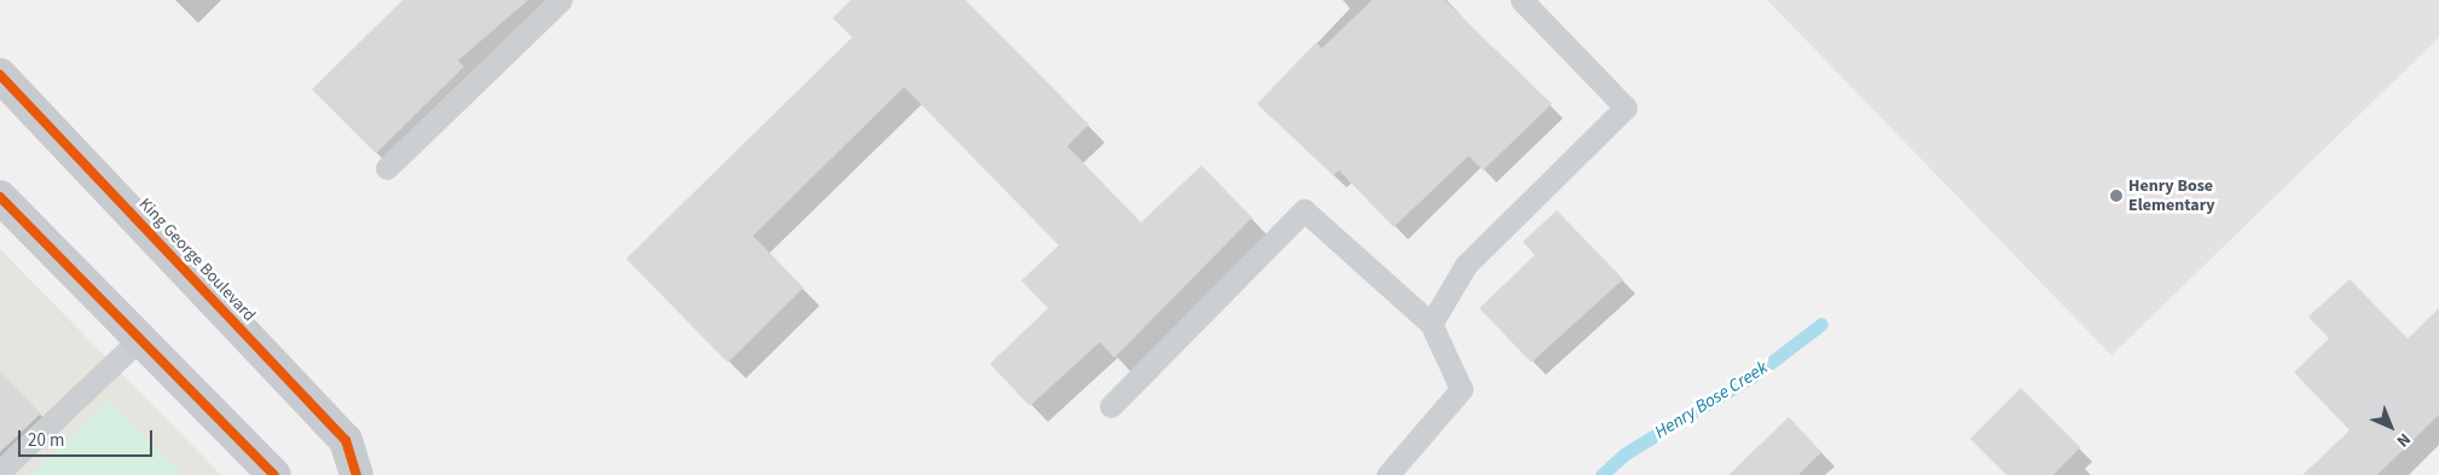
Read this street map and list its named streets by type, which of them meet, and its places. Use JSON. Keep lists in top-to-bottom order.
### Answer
{
  "streets": {
    "main road": ["King George Boulevard"]
  },
  "water": ["Henry Bose Creek"],
  "places": ["Henry Bose Elementary"],
  "scale_bar": "20 m",
  "north": "bottom right"
}
